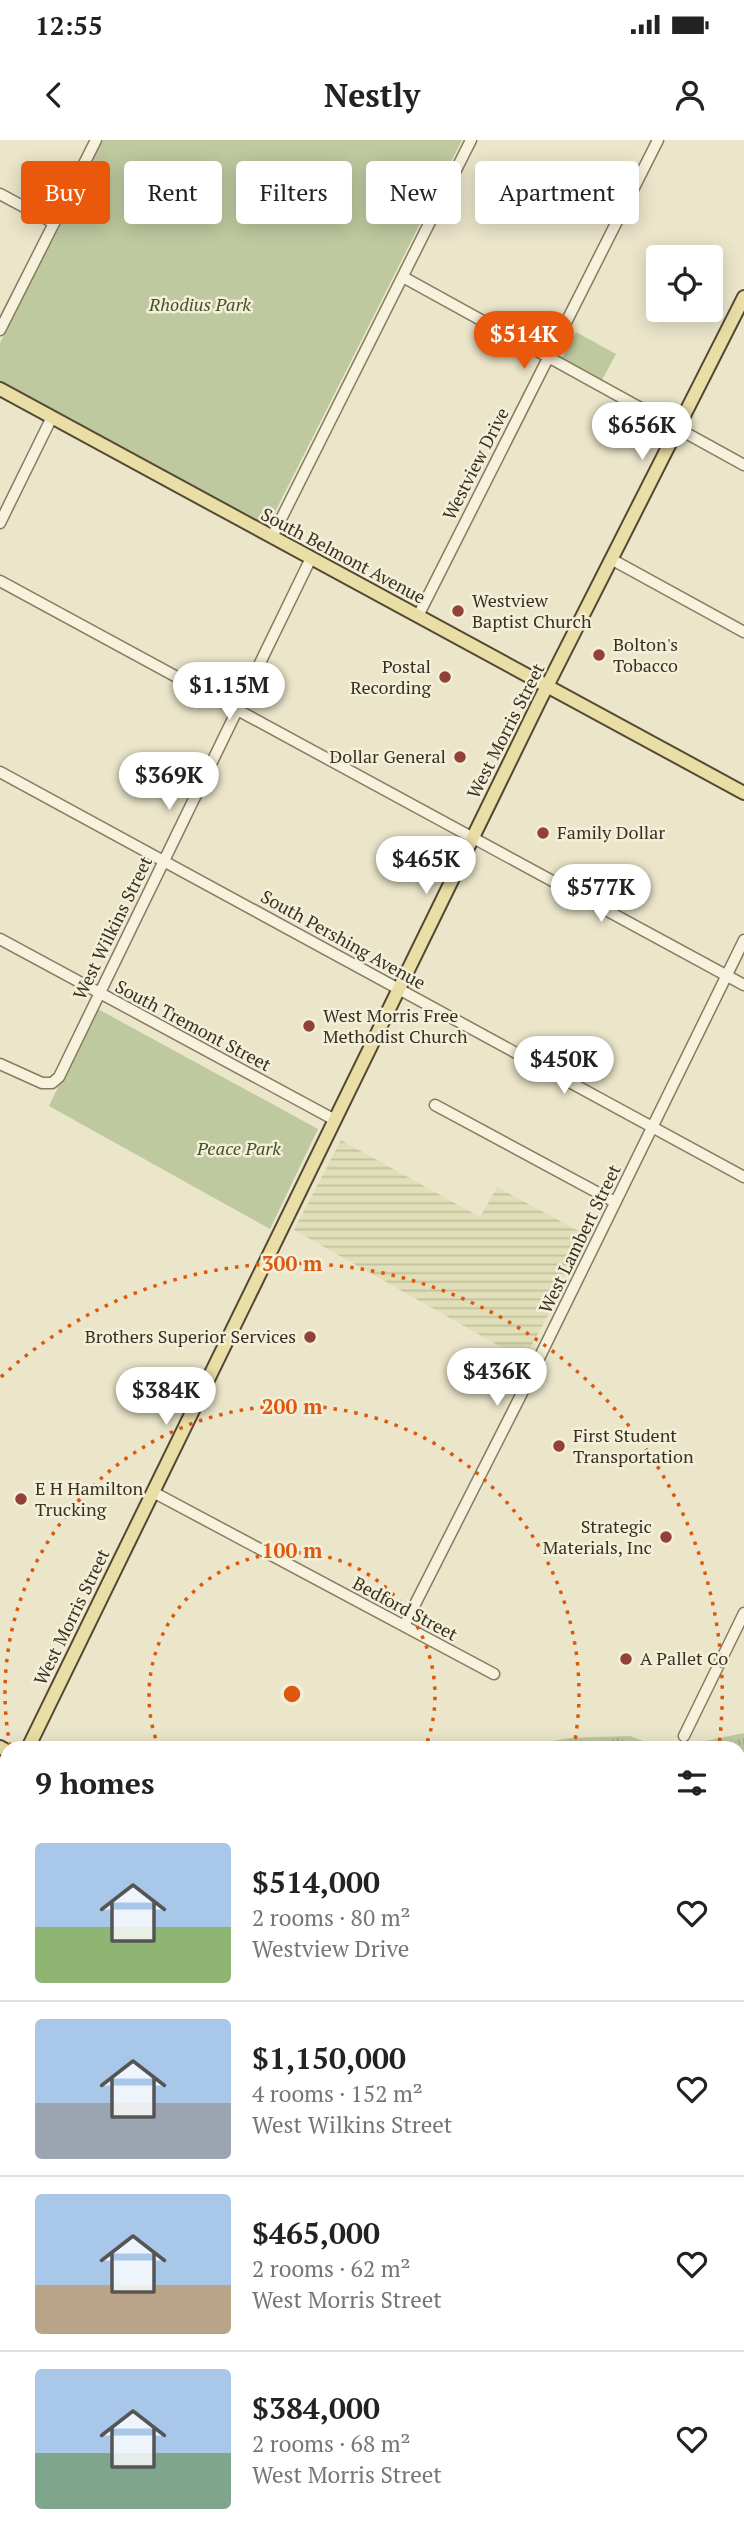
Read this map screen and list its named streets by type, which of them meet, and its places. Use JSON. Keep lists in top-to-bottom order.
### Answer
{
  "streets": {
    "main road": ["South Belmont Avenue", "West Morris Street"],
    "street": [
      "Westview Drive",
      "West Wilkins Street",
      "South Pershing Avenue",
      "South Tremont Street",
      "West Lambert Street",
      "Bedford Street"
    ]
  },
  "crossings": [
    ["Westview Drive", "South Belmont Avenue"],
    ["South Belmont Avenue", "West Morris Street"],
    ["South Belmont Avenue", "West Wilkins Street"],
    ["West Morris Street", "South Pershing Avenue"],
    ["West Morris Street", "South Tremont Street"],
    ["West Morris Street", "Bedford Street"],
    ["West Wilkins Street", "South Pershing Avenue"],
    ["West Wilkins Street", "South Tremont Street"],
    ["South Pershing Avenue", "West Lambert Street"],
    ["West Lambert Street", "Bedford Street"]
  ],
  "parks": ["Rhodius Park", "Peace Park"],
  "places": [
    "Westview Baptist Church",
    "Bolton's Tobacco",
    "Postal Recording",
    "Dollar General",
    "Family Dollar",
    "West Morris Free Methodist Church",
    "Brothers Superior Services",
    "First Student Transportation",
    "E H Hamilton Trucking",
    "Strategic Materials, Inc",
    "A Pallet Co"
  ],
  "page": {
    "status": "12:55",
    "header": "Nestly",
    "chip": [
      "Buy",
      "Rent",
      "Filters",
      "New",
      "Apartment"
    ],
    "price": [
      "$514K",
      "$656K",
      "$1.15M",
      "$369K",
      "$465K",
      "$577K",
      "$450K",
      "$436K",
      "$384K"
    ],
    "heading": "9 homes",
    "list": [
      {
        "name": "$514,000",
        "note": "2 rooms · 80 m² · Westview Drive"
      },
      {
        "name": "$1,150,000",
        "note": "4 rooms · 152 m² · West Wilkins Street"
      },
      {
        "name": "$465,000",
        "note": "2 rooms · 62 m² · West Morris Street"
      },
      {
        "name": "$384,000",
        "note": "2 rooms · 68 m² · West Morris Street"
      }
    ]
  },
  "rings": ["300 m", "200 m", "100 m"]
}
